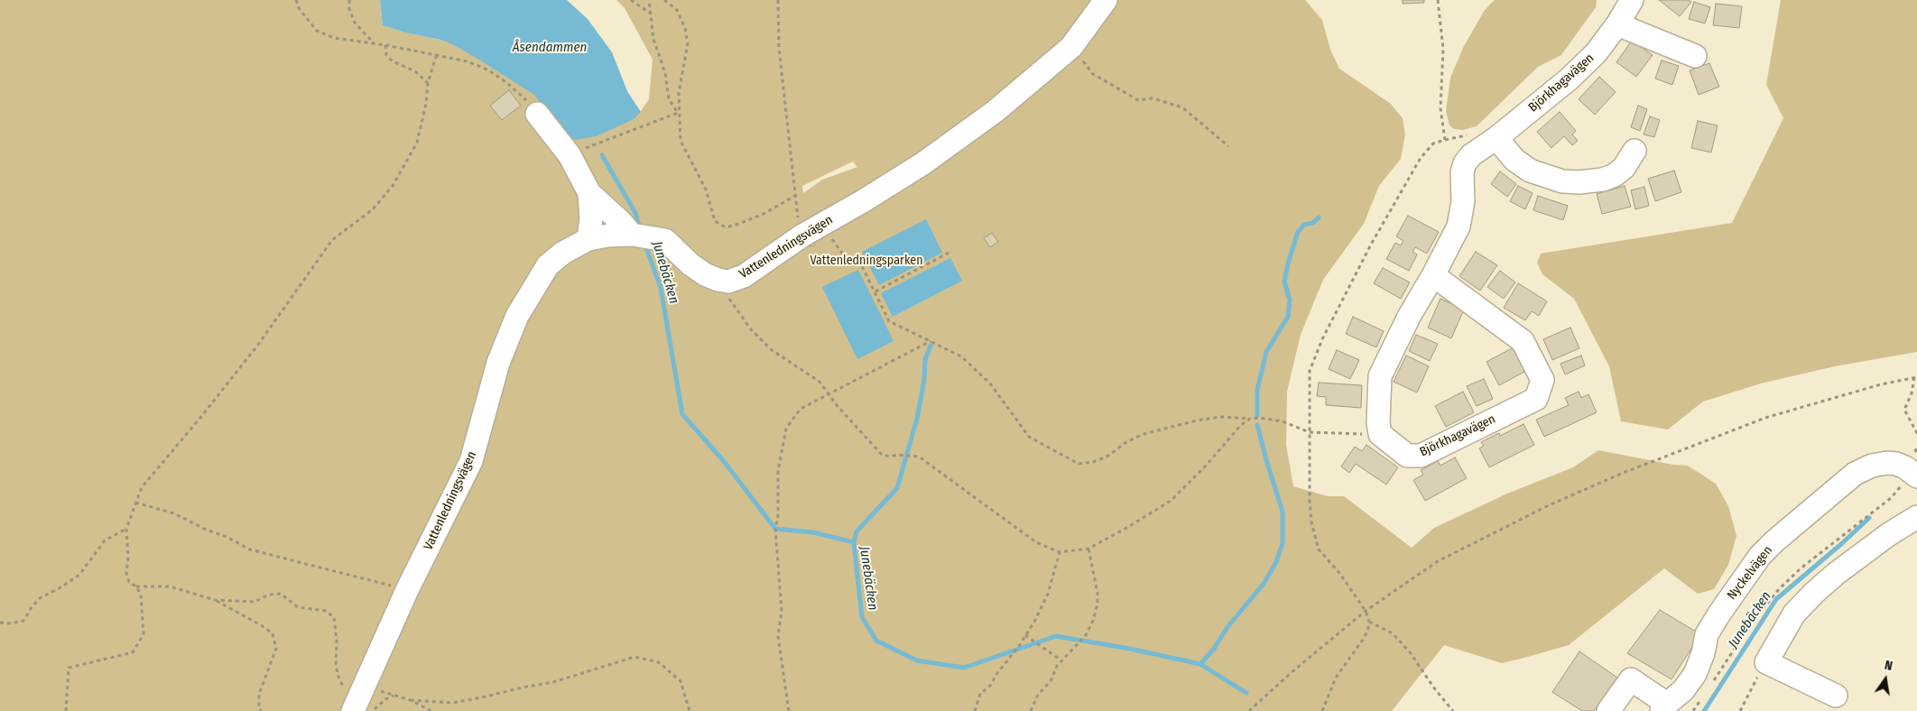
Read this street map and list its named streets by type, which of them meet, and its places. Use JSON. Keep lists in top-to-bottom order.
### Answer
{
  "streets": {
    "street": ["Björkhagavägen", "Vattenledningsvägen", "Nyckelvägen"]
  },
  "water": ["Åsendammen", "Junebäcken"],
  "parks": ["Vattenledningsparken"],
  "north": "top"
}
